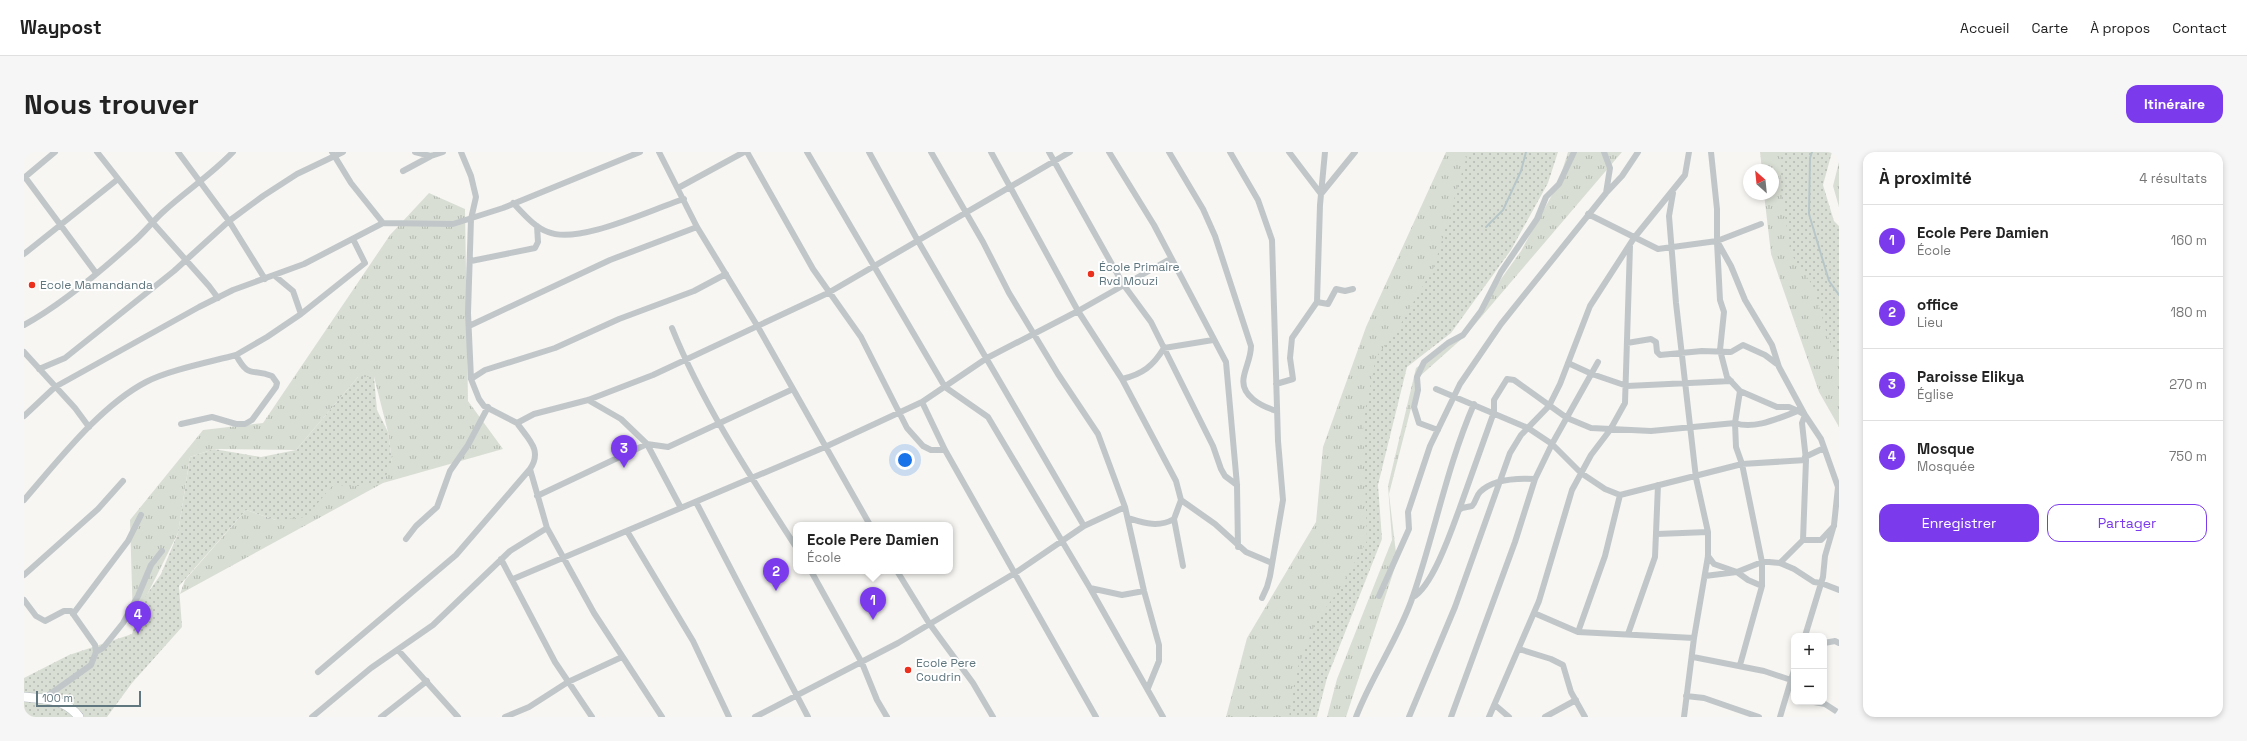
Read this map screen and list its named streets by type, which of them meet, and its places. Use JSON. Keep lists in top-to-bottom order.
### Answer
{
  "places": ["École Primaire Rvd Mouzi", "Ecole Mamandanda", "Ecole Pere Coudrin"],
  "scale_bar": "100 m",
  "north": "top left",
  "page": {
    "header": "Waypost",
    "nav": [
      "Accueil",
      "Carte",
      "À propos",
      "Contact"
    ],
    "buttons": [
      "Itinéraire",
      ["Enregistrer", "Partager"]
    ],
    "title": "Nous trouver",
    "heading": ["À proximité", "4 résultats"],
    "list": [
      {
        "mark": "1",
        "name": "Ecole Pere Damien",
        "note": "École",
        "value": "160 m"
      },
      {
        "mark": "2",
        "name": "office",
        "note": "Lieu",
        "value": "180 m"
      },
      {
        "mark": "3",
        "name": "Paroisse Elikya",
        "note": "Église",
        "value": "270 m"
      },
      {
        "mark": "4",
        "name": "Mosque",
        "note": "Mosquée",
        "value": "750 m"
      }
    ],
    "pins": [
      "3",
      "2",
      "1",
      "4"
    ],
    "popup": ["Ecole Pere Damien", "École"],
    "map_buttons": ["+", "−"],
    "scale": "100 m"
  }
}
